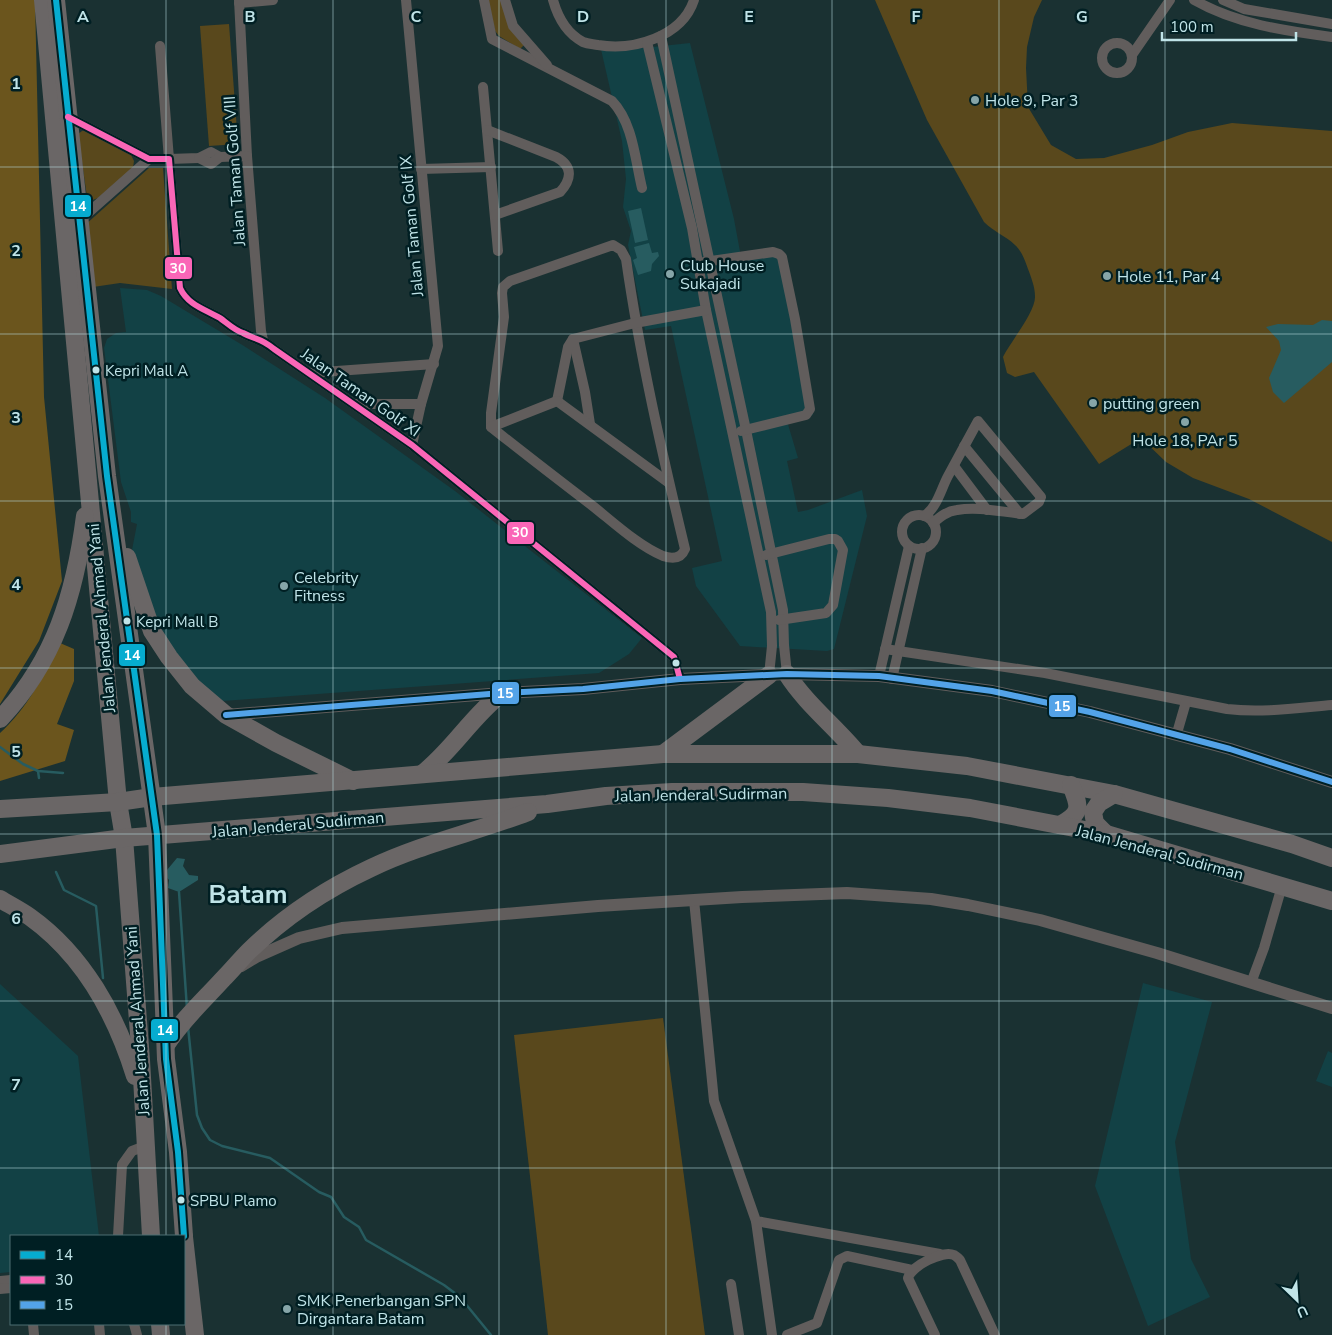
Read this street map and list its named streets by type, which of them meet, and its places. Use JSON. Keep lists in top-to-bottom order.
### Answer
{
  "streets": {
    "highway": ["Jalan Jenderal Ahmad Yani", "Jalan Jenderal Sudirman"],
    "street": ["Jalan Taman Golf VIII", "Jalan Taman Golf IX", "Jalan Taman Golf XI"]
  },
  "crossings": [
    ["Jalan Taman Golf VIII", "Jalan Taman Golf XI"],
    ["Jalan Taman Golf IX", "Jalan Taman Golf XI"],
    ["Jalan Jenderal Ahmad Yani", "Jalan Jenderal Sudirman"]
  ],
  "districts": ["Batam"],
  "places": [
    "Hole 9, Par 3",
    "Club House Sukajadi",
    "Hole 11, Par 4",
    "Kepri Mall A",
    "putting green",
    "Hole 18, PAr 5",
    "Celebrity Fitness",
    "Kepri Mall B",
    "SPBU Plamo",
    "SMK Penerbangan SPN Dirgantara Batam"
  ],
  "lines": ["transit line 14", "transit line 30", "transit line 15"],
  "legend": ["14", "30", "15"],
  "scale_bar": "100 m",
  "north": "bottom right",
  "grid": {
    "columns": [
      "A",
      "B",
      "C",
      "D",
      "E",
      "F",
      "G"
    ],
    "rows": [
      "1",
      "2",
      "3",
      "4",
      "5",
      "6",
      "7"
    ]
  }
}
